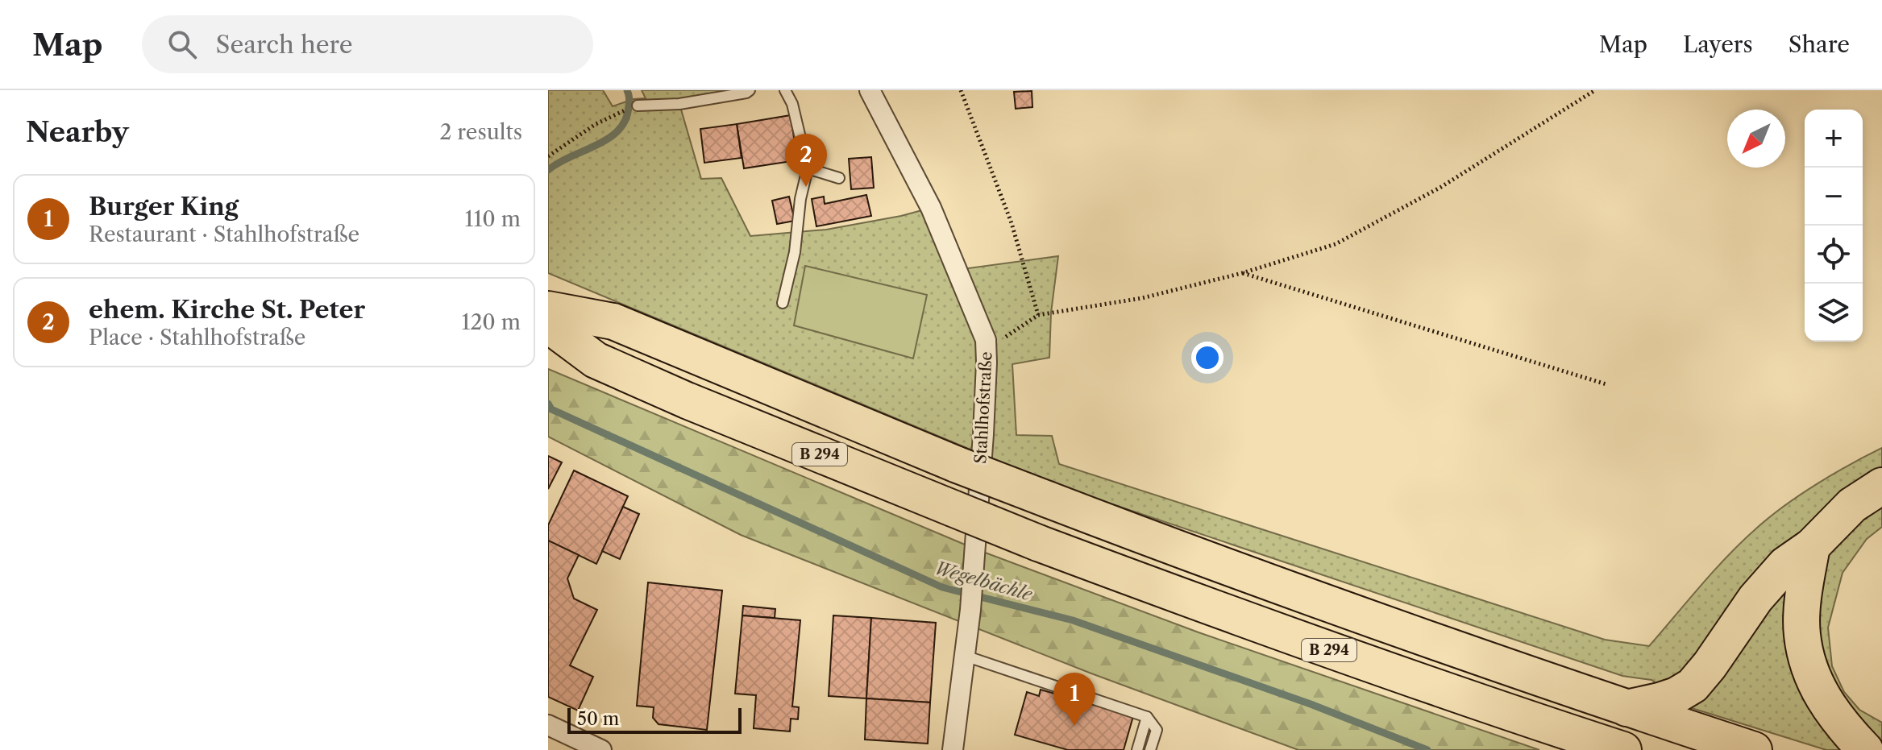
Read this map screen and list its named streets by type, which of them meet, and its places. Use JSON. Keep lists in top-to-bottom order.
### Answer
{
  "streets": {
    "highway": ["B 294"],
    "street": ["Stahlhofstraße"]
  },
  "water": ["Wegelbächle"],
  "scale_bar": "50 m",
  "north": "bottom left",
  "page": {
    "header": "Map",
    "search": "Search here",
    "nav": ["Map", "Layers", "Share"],
    "heading": ["Nearby", "2 results"],
    "map_buttons": ["+", "−"],
    "pins": ["2", "1"],
    "list": [
      {
        "mark": "1",
        "name": "Burger King",
        "note": "Restaurant · Stahlhofstraße",
        "value": "110 m"
      },
      {
        "mark": "2",
        "name": "ehem. Kirche St. Peter",
        "note": "Place · Stahlhofstraße",
        "value": "120 m"
      }
    ],
    "scale": "50 m"
  }
}
